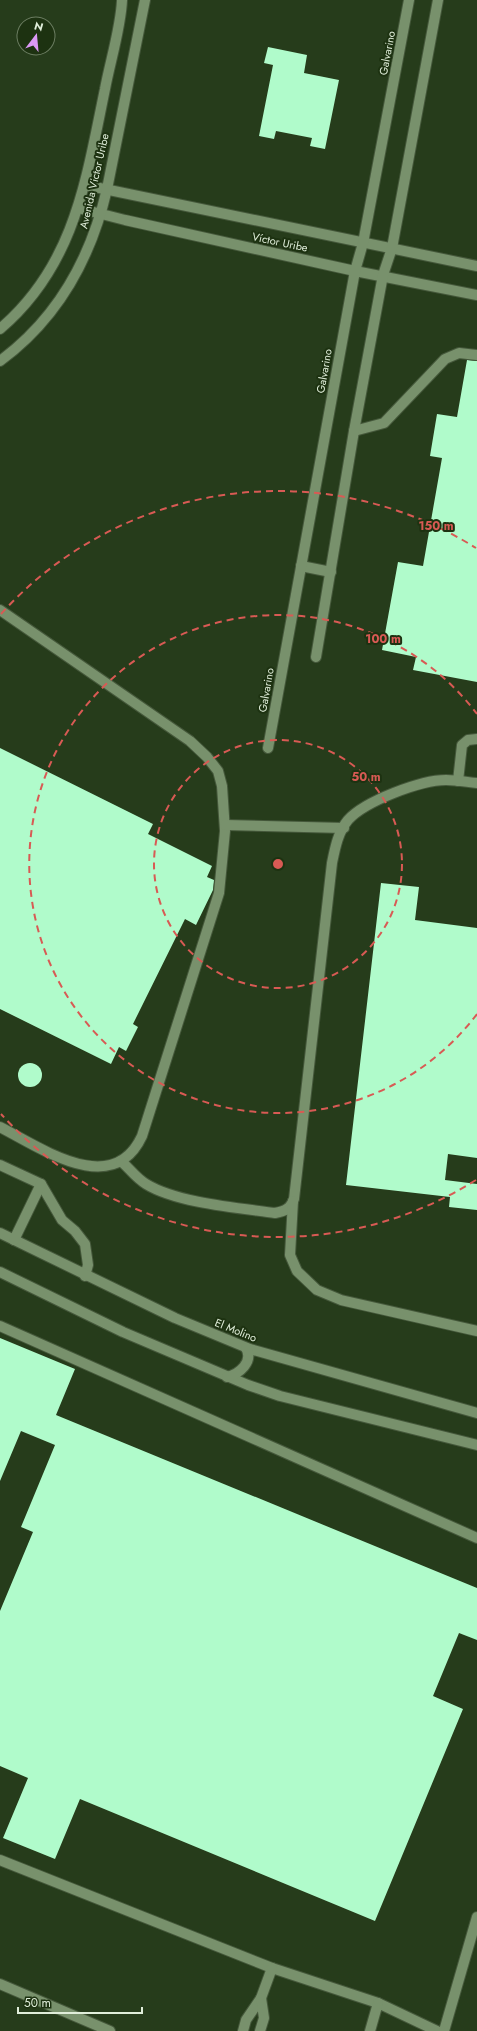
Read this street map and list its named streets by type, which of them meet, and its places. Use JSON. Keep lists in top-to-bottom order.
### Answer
{
  "streets": {
    "street": [
      "Galvarino",
      "Avenida Victor Uribe",
      "Víctor Uribe",
      "El Molino"
    ]
  },
  "crossings": [
    ["Galvarino", "Víctor Uribe"],
    ["Avenida Victor Uribe", "Víctor Uribe"]
  ],
  "scale_bar": "50 m",
  "north": "top",
  "rings": ["150 m", "100 m", "50 m"]
}
